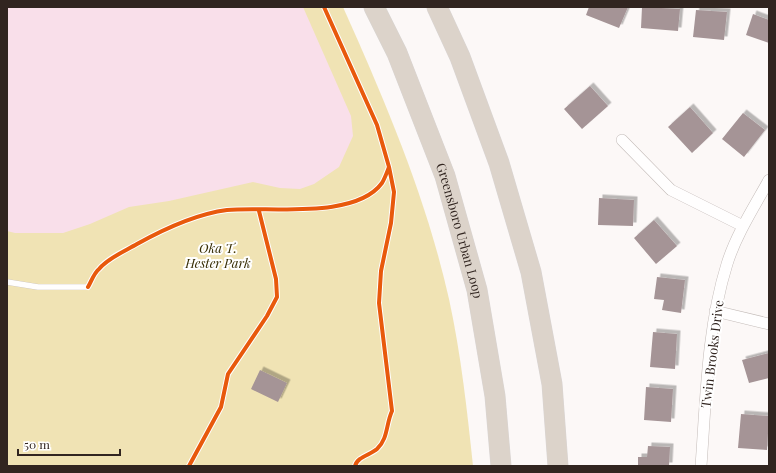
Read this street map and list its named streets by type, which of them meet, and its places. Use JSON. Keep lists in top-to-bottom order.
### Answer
{
  "streets": {
    "highway": ["Greensboro Urban Loop"],
    "street": ["Twin Brooks Drive"]
  },
  "parks": ["Oka T. Hester Park"],
  "scale_bar": "50 m"
}
